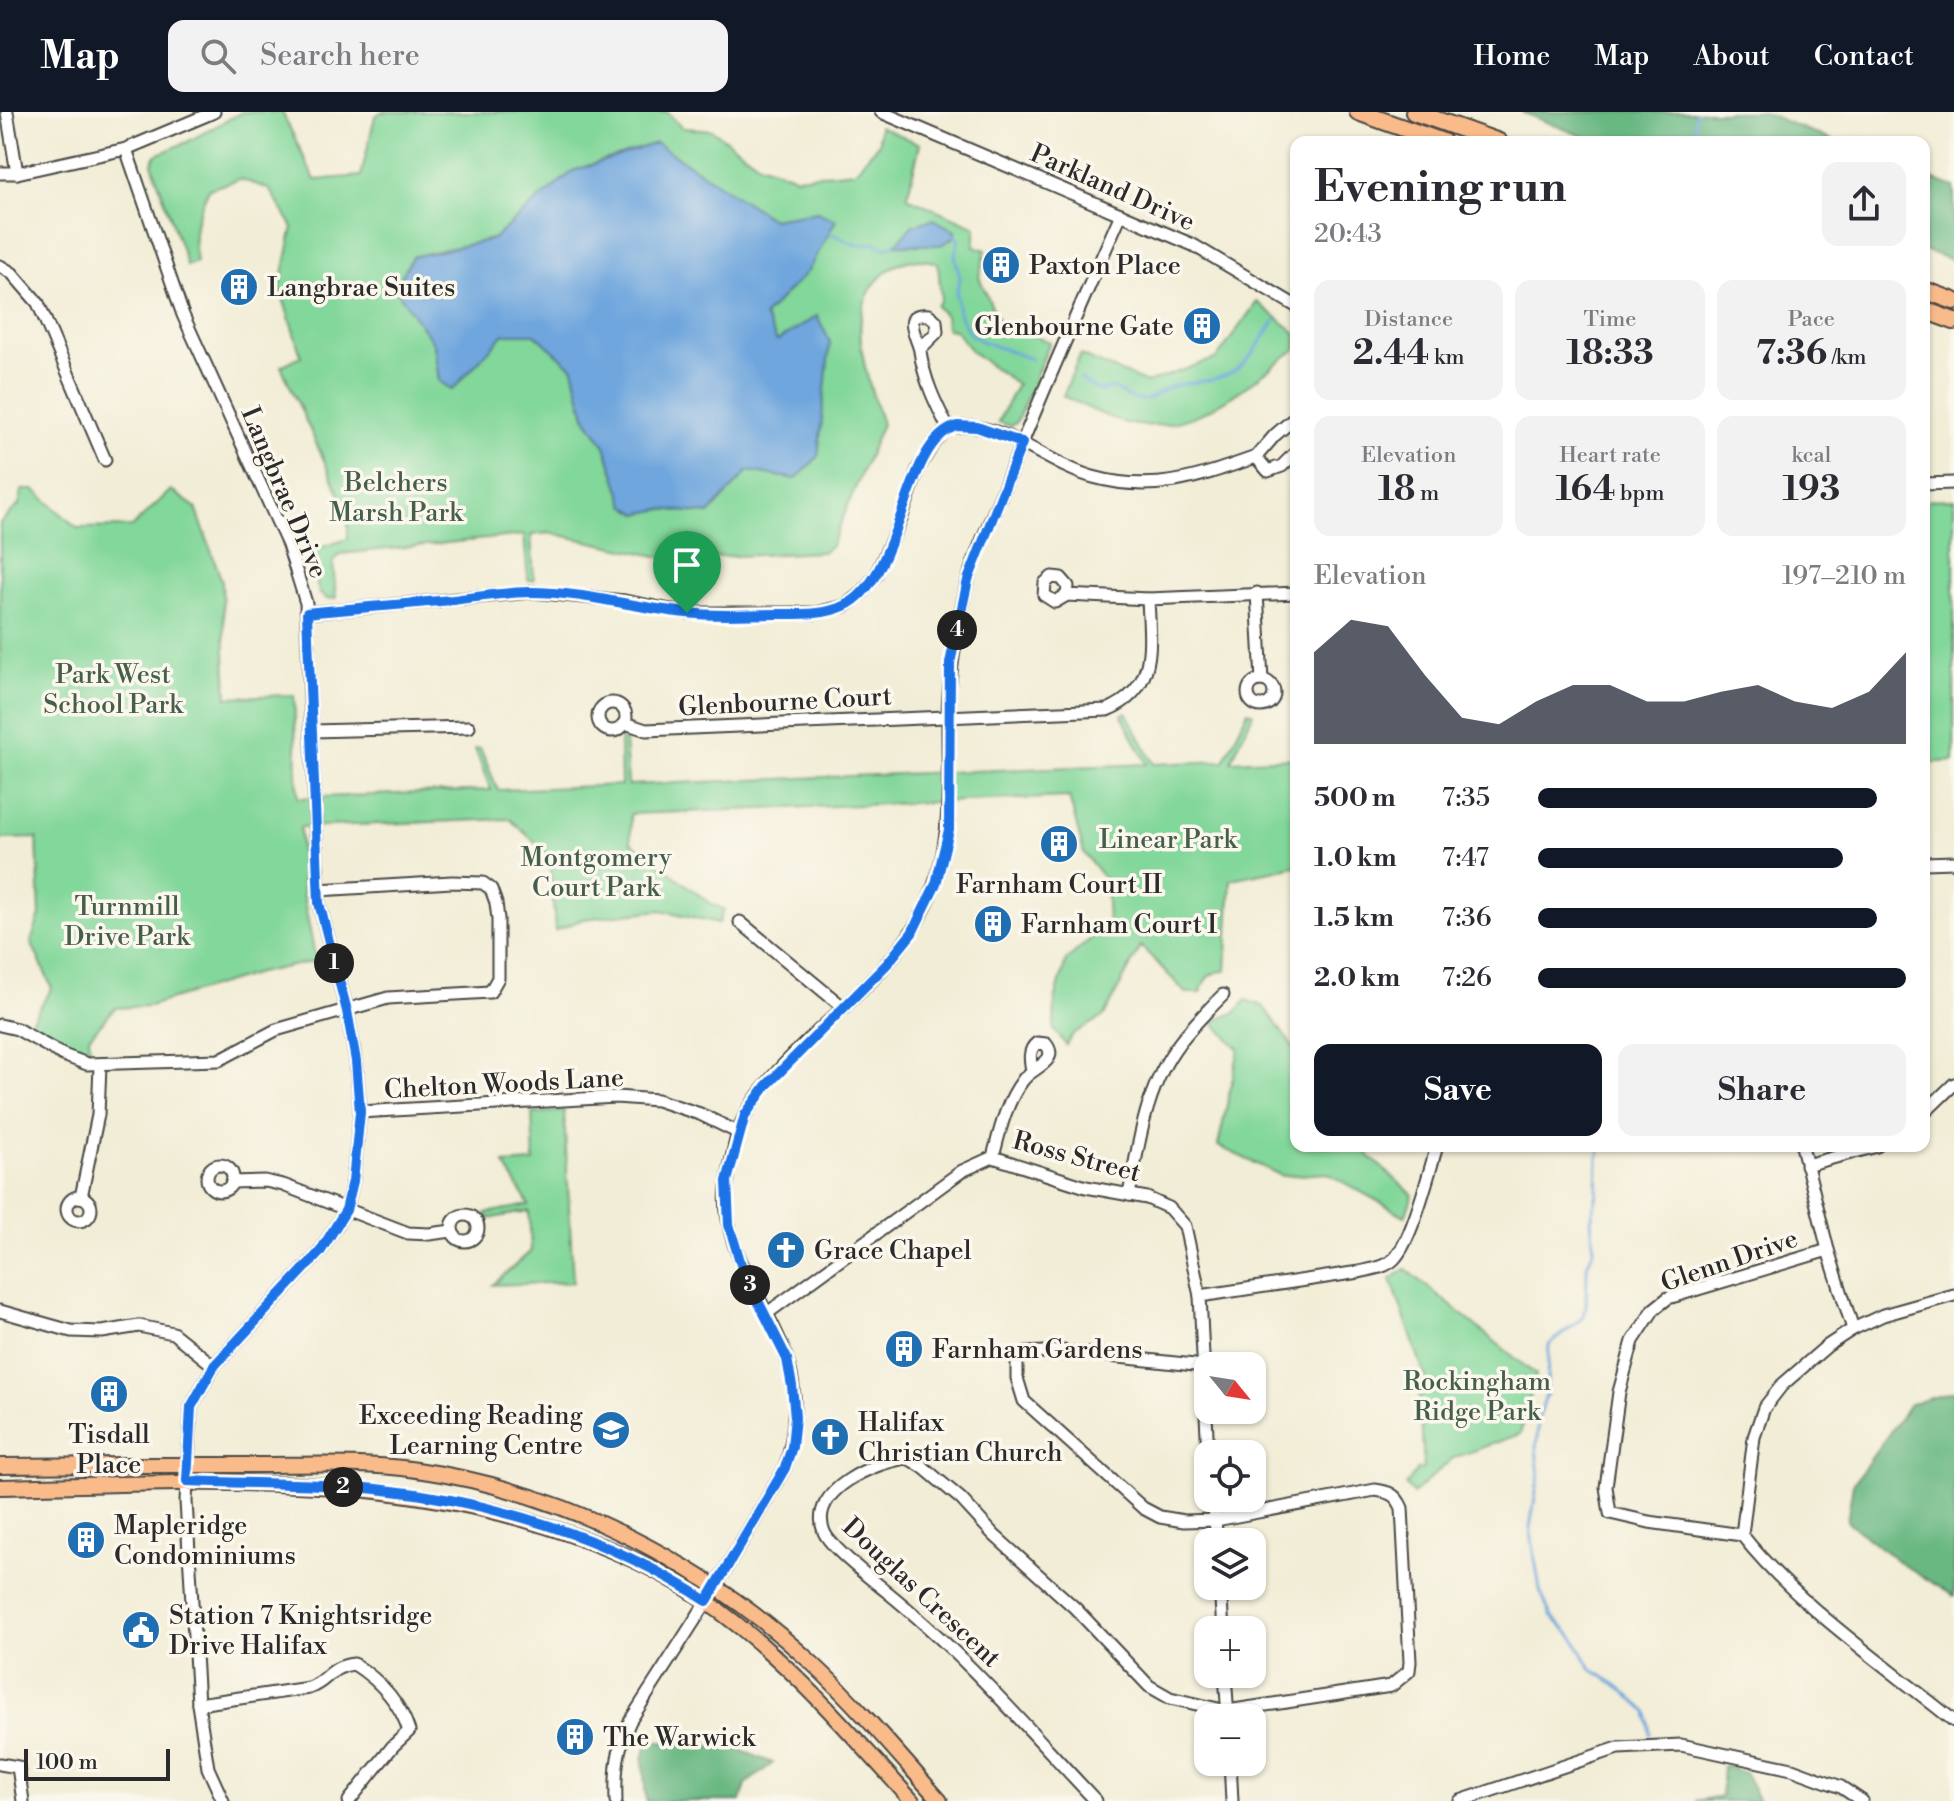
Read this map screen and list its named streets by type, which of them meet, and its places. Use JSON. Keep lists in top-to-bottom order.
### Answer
{
  "streets": {
    "street": [
      "Parkland Drive",
      "Langbrae Drive",
      "Glenbourne Court",
      "Chelton Woods Lane",
      "Ross Street",
      "Glenn Drive",
      "Douglas Crescent"
    ]
  },
  "crossings": [
    ["Langbrae Drive", "Chelton Woods Lane"]
  ],
  "parks": [
    "Belchers Marsh Park",
    "Park West School Park",
    "Linear Park",
    "Montgomery Court Park",
    "Turnmill Drive Park",
    "Rockingham Ridge Park"
  ],
  "places": {
    "building": [
      "Paxton Place",
      "Langbrae Suites",
      "Glenbourne Gate",
      "Farnham Court II",
      "Farnham Court I",
      "Farnham Gardens",
      "Tisdall Place",
      "Mapleridge Condominiums",
      "The Warwick"
    ],
    "church": ["Grace Chapel", "Halifax Christian Church"],
    "school or university": ["Exceeding Reading Learning Centre"],
    "public building": ["Station 7 Knightsridge Drive Halifax"]
  },
  "scale_bar": "100 m",
  "north": "bottom right",
  "page": {
    "header": "Map",
    "search": "Search here",
    "nav": [
      "Home",
      "Map",
      "About",
      "Contact"
    ],
    "heading": ["Evening run", "20:43"],
    "stats": [
      ["Distance", "2.44 km"],
      ["Time", "18:33"],
      ["Pace", "7:36 /km"],
      ["Elevation", "18 m"],
      ["Heart rate", "164 bpm"],
      ["kcal", "193"]
    ],
    "chart": ["Elevation", "197–210 m"],
    "pins": [
      "4",
      "1",
      "3",
      "2"
    ],
    "list": [
      {
        "name": "500 m",
        "note": "7:35"
      },
      {
        "name": "1.0 km",
        "note": "7:47"
      },
      {
        "name": "1.5 km",
        "note": "7:36"
      },
      {
        "name": "2.0 km",
        "note": "7:26"
      }
    ],
    "buttons": ["Save", "Share"],
    "map_buttons": ["+", "−"],
    "scale": "100 m"
  }
}
